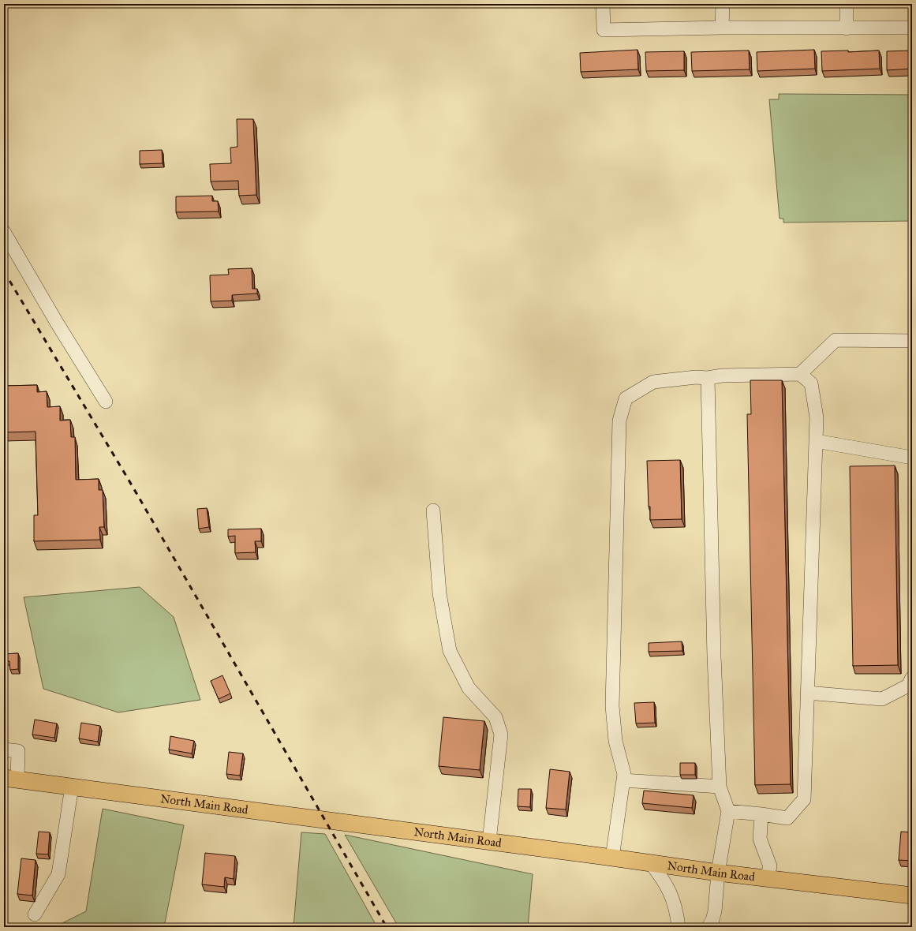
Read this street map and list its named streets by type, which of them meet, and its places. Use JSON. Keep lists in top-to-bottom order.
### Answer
{
  "streets": {
    "main road": ["North Main Road"]
  }
}
